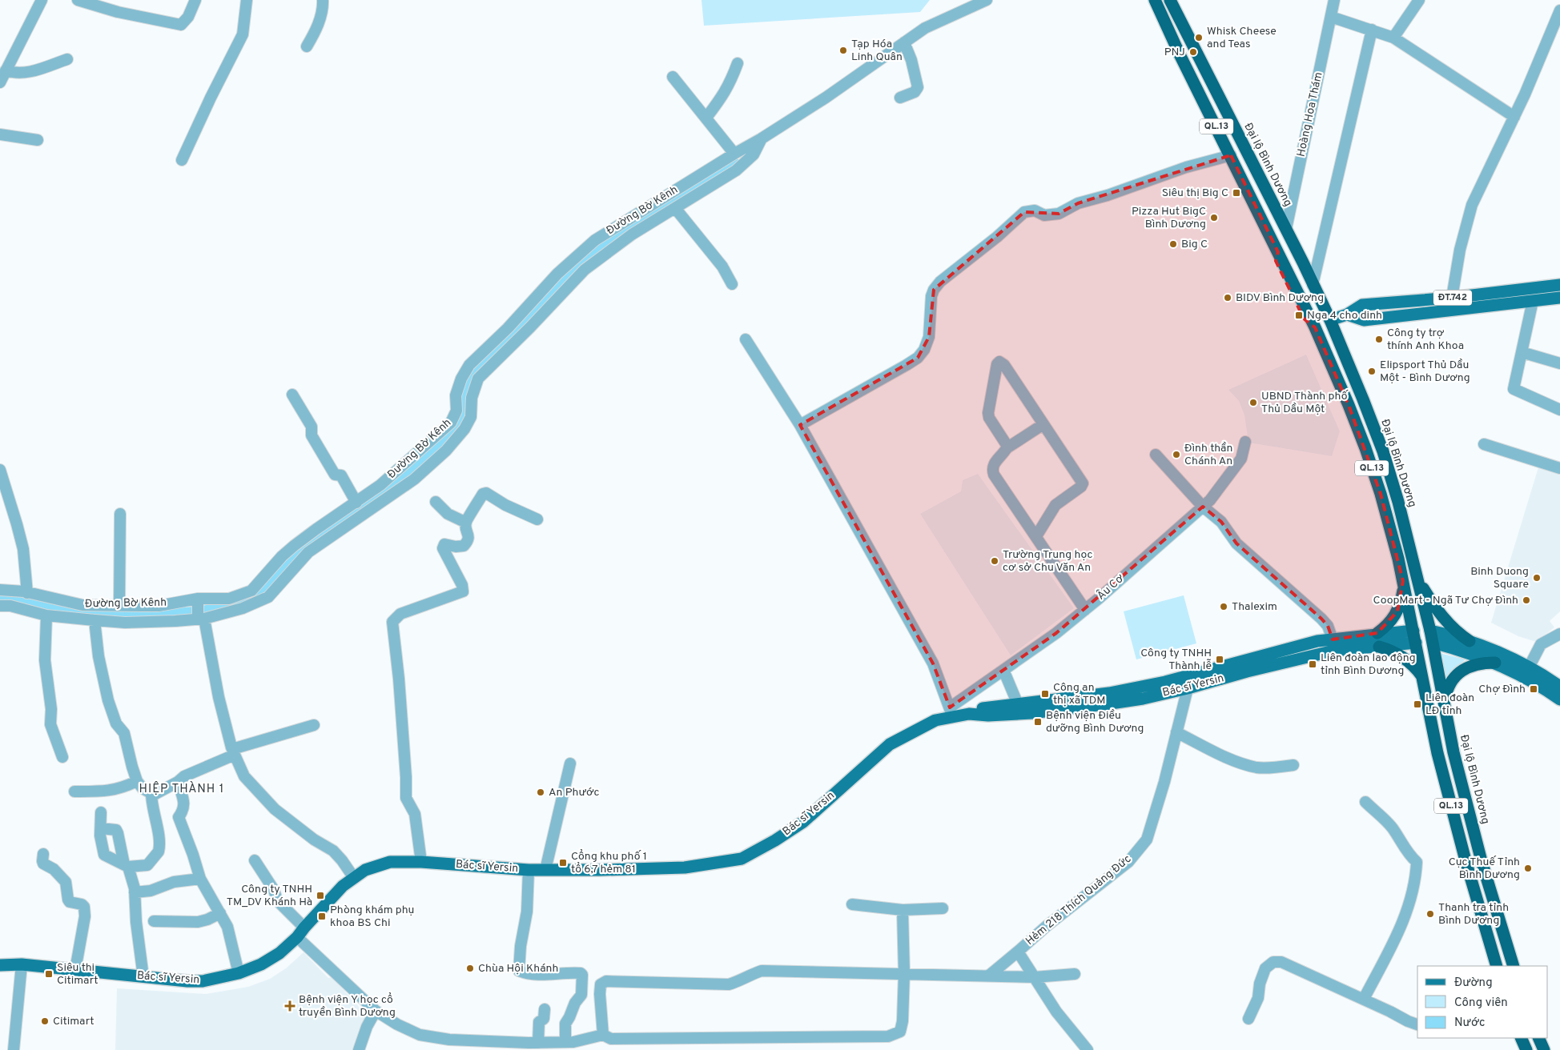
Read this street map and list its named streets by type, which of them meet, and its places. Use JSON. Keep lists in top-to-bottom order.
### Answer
{
  "streets": {
    "highway": ["QL.13", "Đại lộ Bình Dương"],
    "main road": ["ĐT.742", "Bác sĩ Yersin"],
    "street": [
      "Hoàng Hoa Thám",
      "Đường Bờ Kênh",
      "Âu Cơ",
      "Hẻm 218 Thích Quảng Đức"
    ]
  },
  "crossings": [
    ["Hoàng Hoa Thám", "Đại lộ Bình Dương"],
    ["QL.13", "Bác sĩ Yersin"],
    ["Đại lộ Bình Dương", "ĐT.742"],
    ["Âu Cơ", "Bác sĩ Yersin"],
    ["Bác sĩ Yersin", "Hẻm 218 Thích Quảng Đức"]
  ],
  "districts": ["HIỆP THÀNH 1"],
  "places": {
    "other": [
      "Whisk Cheese and Teas",
      "Tạp Hóa Linh Quân",
      "PNJ",
      "Pizza Hut BigC Bình Dương",
      "Big C",
      "BIDV Bình Dương",
      "Công ty trợ thính Anh Khoa",
      "Elipsport Thủ Dầu Một - Bình Dương",
      "UBND Thành phố Thủ Dầu Một",
      "Đình thần Chánh An",
      "Trường Trung học cơ sở Chu Văn An",
      "Binh Duong Square",
      "CoopMart - Ngã Tư Chợ Đình",
      "Thalexim",
      "An Phước",
      "Cục Thuế Tỉnh Bình Dương",
      "Thanh tra tỉnh Bình Dương",
      "Chùa Hội Khánh",
      "Citimart"
    ],
    "transit": [
      "Siêu thị Big C",
      "Nga 4 cho dinh",
      "Công ty TNHH Thành lễ",
      "Liên đoàn lao động tỉnh Bình Dương",
      "Chợ Đình",
      "Công an thị xã TDM",
      "Liên đoàn LĐ tỉnh",
      "Bệnh viện Điều dưỡng Bình Dương",
      "Cổng khu phố 1 tổ 6,7 hẻm 81",
      "Công ty TNHH TM_DV Khánh Hà",
      "Phòng khám phụ khoa BS Chi",
      "Siêu thị Citimart"
    ],
    "health": ["Bệnh viện Y học cổ truyền Bình Dương"]
  },
  "legend": ["Đường", "Công viên", "Nước"]
}
